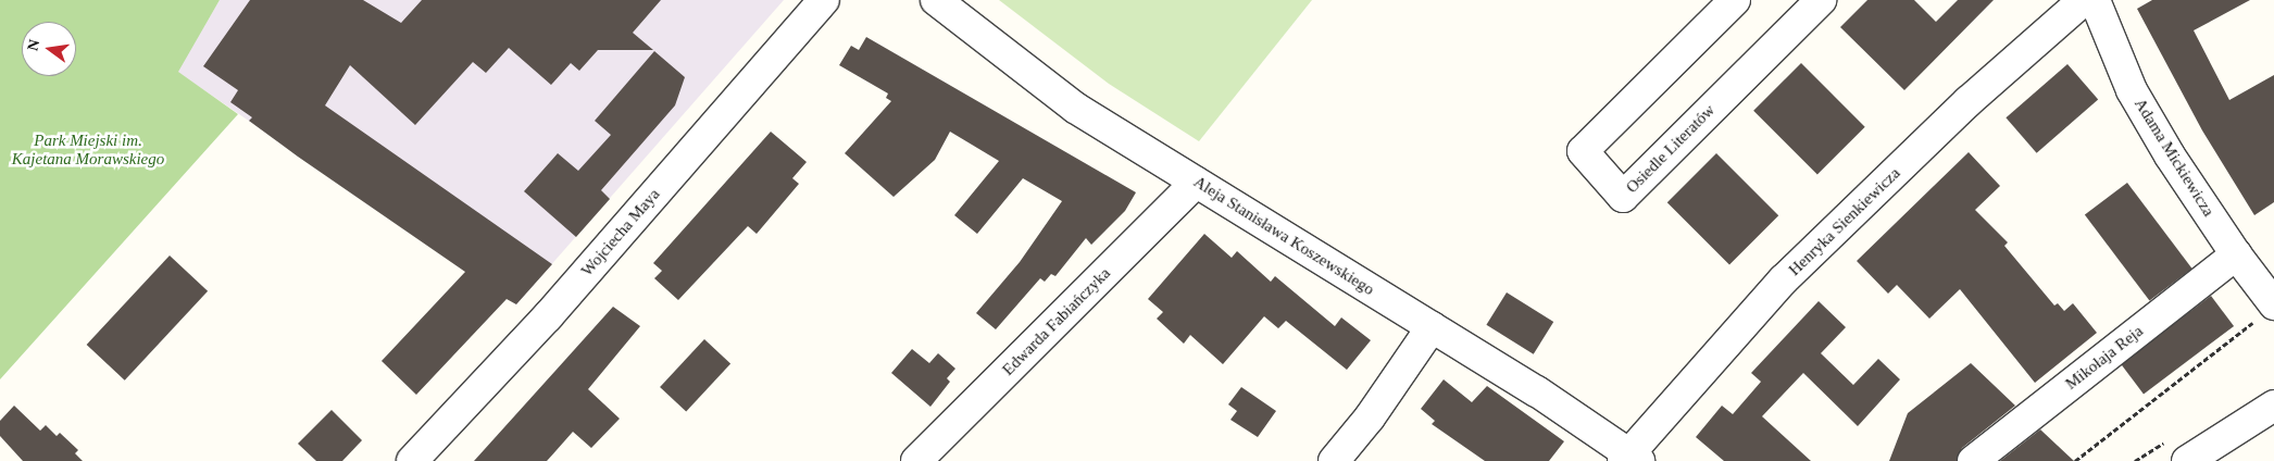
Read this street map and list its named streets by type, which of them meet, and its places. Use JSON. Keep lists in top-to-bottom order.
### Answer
{
  "streets": {
    "street": [
      "Osiedle Literatów",
      "Adama Mickiewicza",
      "Henryka Sienkiewicza",
      "Wojciecha Maya",
      "Aleja Stanisława Koszewskiego",
      "Edwarda Fabiańczyka",
      "Mikołaja Reja"
    ]
  },
  "crossings": [
    ["Adama Mickiewicza", "Mikołaja Reja"],
    ["Henryka Sienkiewicza", "Aleja Stanisława Koszewskiego"],
    ["Aleja Stanisława Koszewskiego", "Edwarda Fabiańczyka"]
  ],
  "parks": ["Park Miejski im. Kajetana Morawskiego"],
  "north": "left"
}
